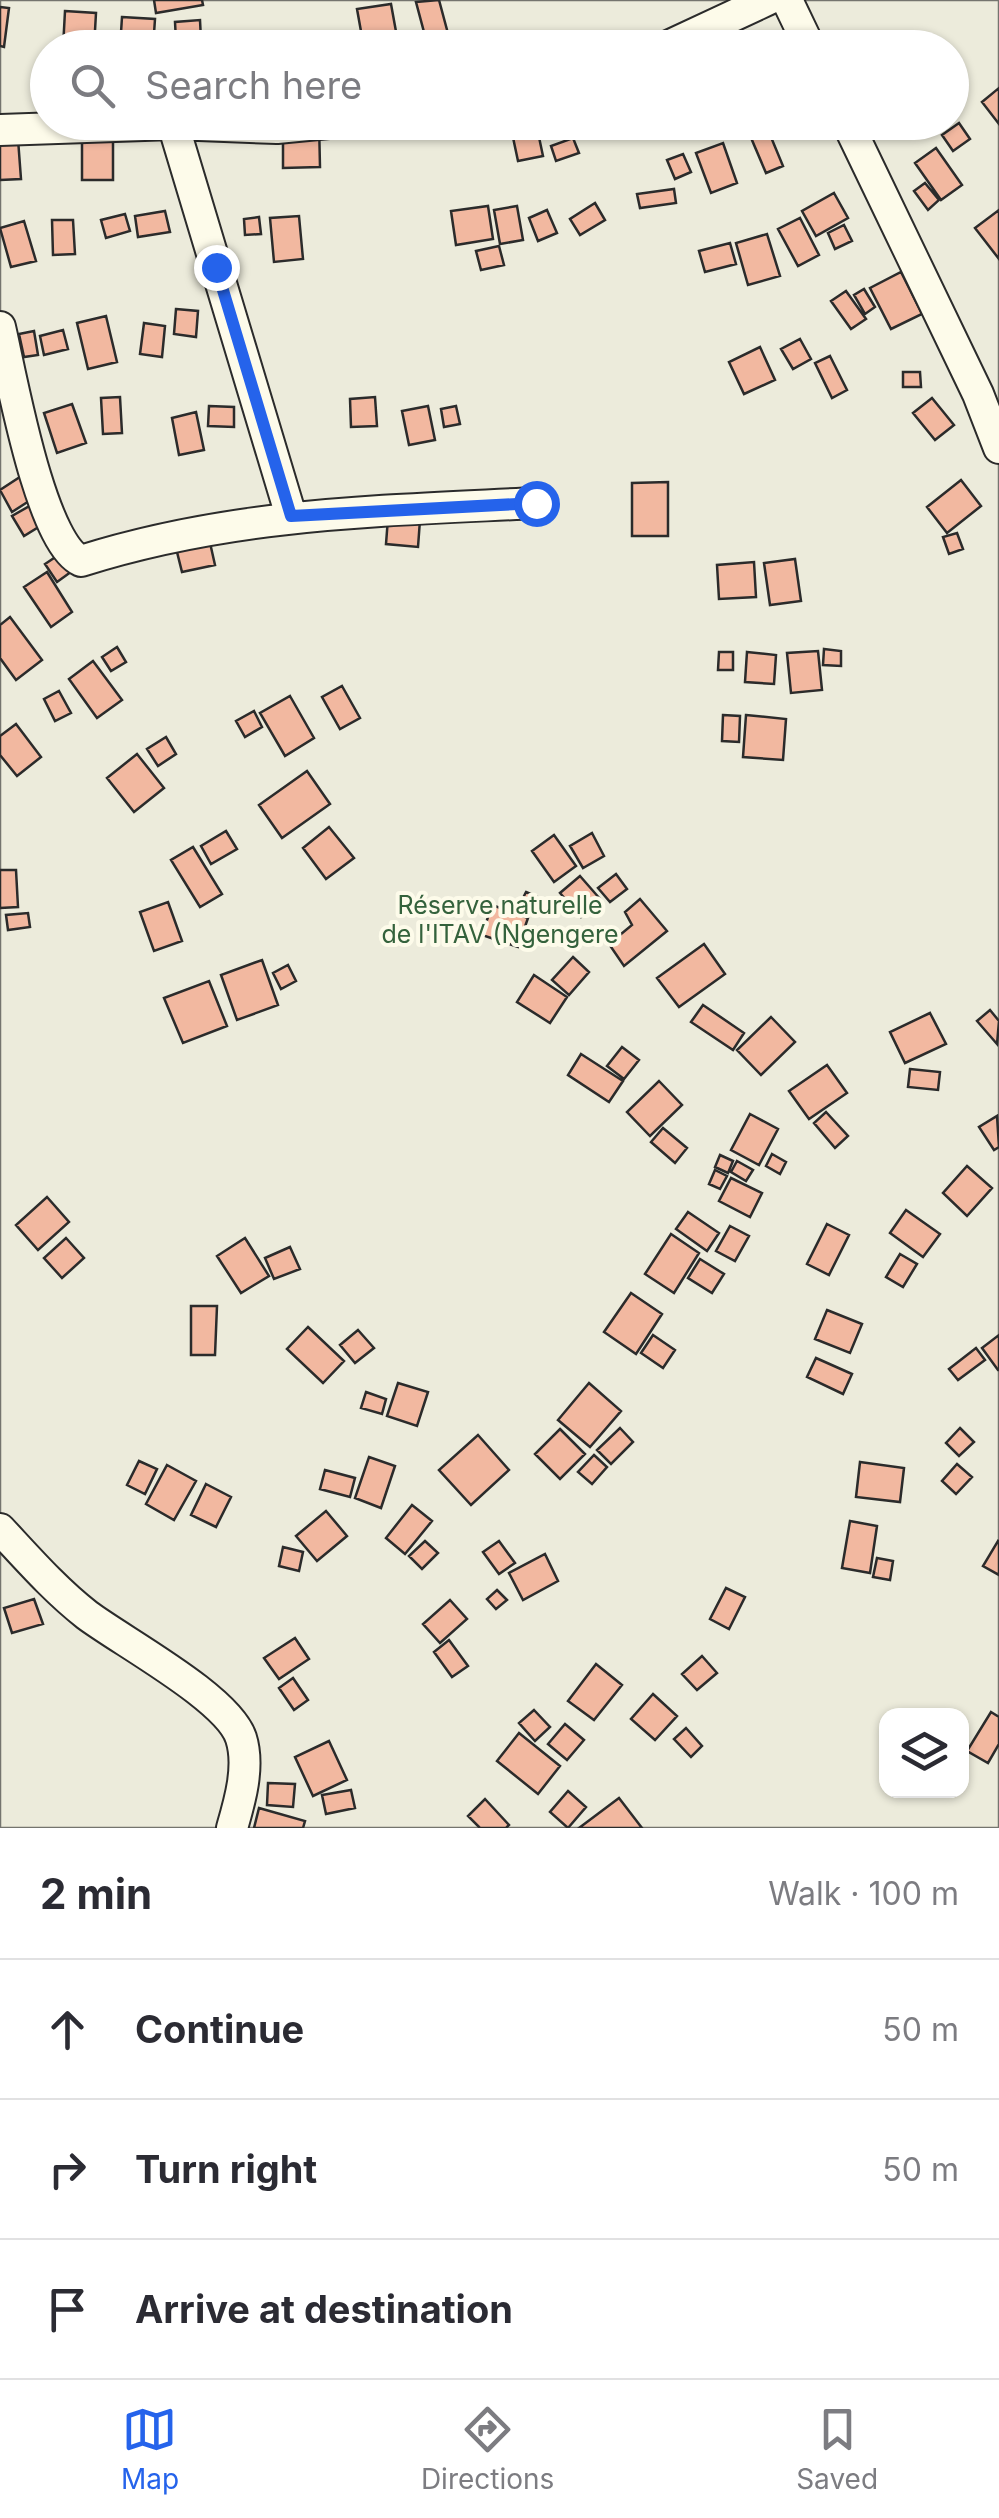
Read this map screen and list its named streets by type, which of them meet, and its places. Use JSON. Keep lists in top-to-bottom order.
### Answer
{
  "parks": ["Réserve naturelle de l'ITAV (Ngengere"],
  "page": {
    "search": "Search here",
    "heading": ["2 min", "Walk · 100 m"],
    "list": [
      ["Continue", "50 m"],
      ["Turn right", "50 m"],
      "Arrive at destination"
    ],
    "nav": ["Map", "Directions", "Saved"]
  }
}
